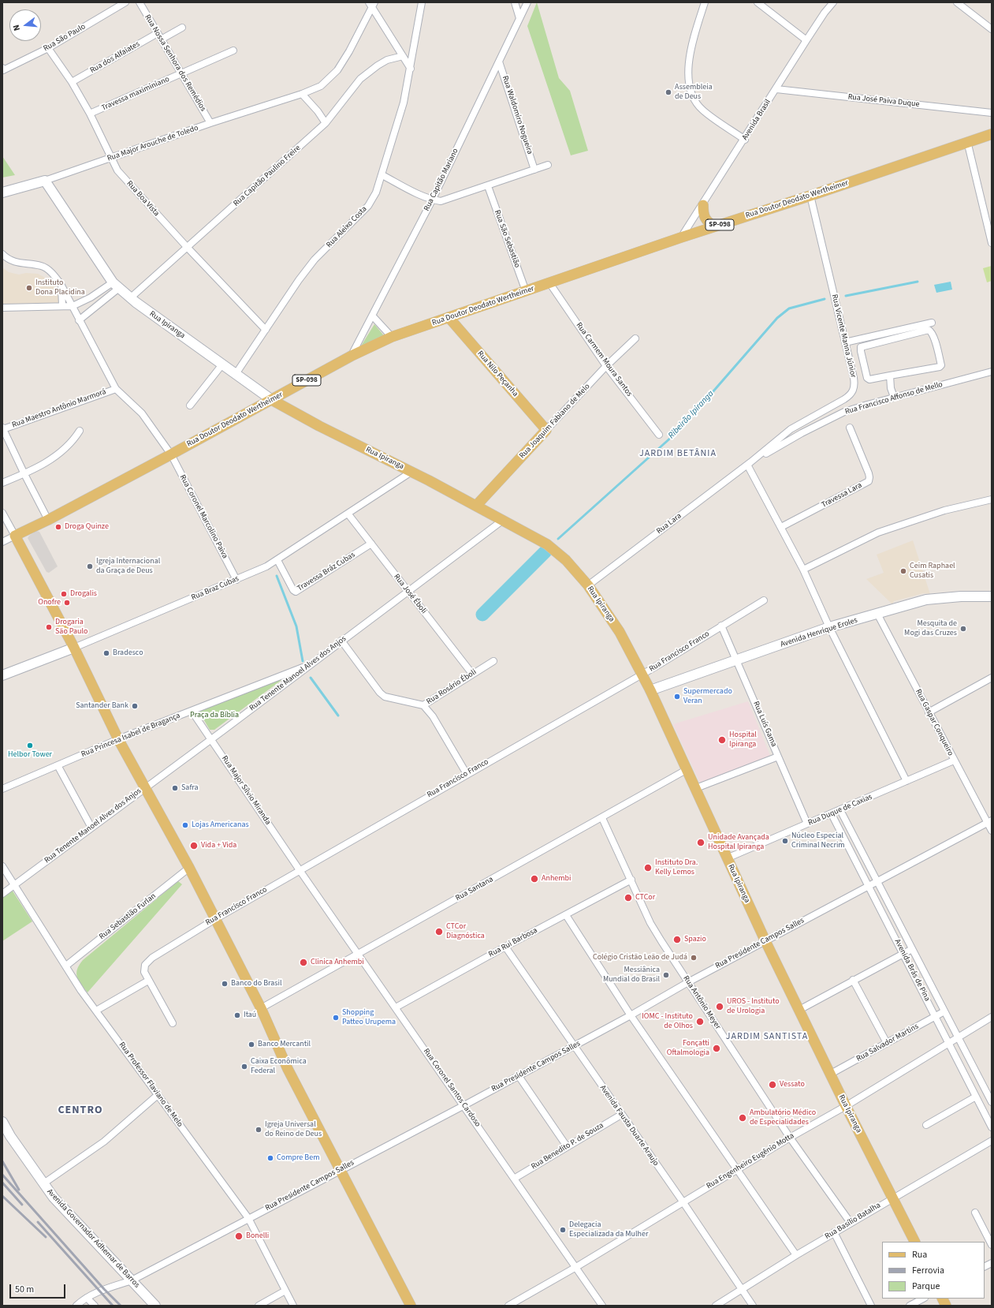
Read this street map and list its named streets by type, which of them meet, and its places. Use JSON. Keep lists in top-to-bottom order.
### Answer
{
  "streets": {
    "main road": [
      "Rua Major Arouche de Toledo",
      "Rua Doutor Deodato Wertheimer",
      "SP-098",
      "Rua Ipiranga",
      "Rua Nilo Peçanha",
      "Rua Joaquim Fabiano de Melo",
      "Rua Braz Cubas",
      "Avenida Henrique Eroles",
      "Avenida Governador Adhemar de Barros"
    ],
    "street": [
      "Rua São Paulo",
      "Rua dos Alfaiates",
      "Rua Nossa Senhora dos Remédios",
      "Travessa maximiniano",
      "Rua José Paiva Duque",
      "Rua Waldomiro Nogueira",
      "Avenida Brasil",
      "Rua Capitão Paulino Freire",
      "Rua Capitão Mariano",
      "Rua Boa Vista",
      "Rua Aleixo Costa",
      "Rua São Sebastião",
      "Rua Vicente Manna Júnior",
      "Rua Carmem Moura Santos",
      "Rua Francisco Affonso de Mello",
      "Rua Maestro Antônio Marmorá",
      "Travessa Lara",
      "Rua Coronel Marcolino Paiva",
      "Rua Lara",
      "Travessa Bráz Cubas",
      "Rua José Éboli",
      "Rua Francisco Franco",
      "Rua Tenente Manoel Alves dos Anjos",
      "Rua Rosário Éboli",
      "Rua Gaspar Conqueiro",
      "Rua Luís Gama",
      "Rua Princesa Isabel de Bragança",
      "Rua Major Sílvio Miranda",
      "Rua Duque de Caxias",
      "Rua Santana",
      "Rua Sebastião Furlan",
      "Rua Rui Barbosa",
      "Rua Presidente Campos Salles",
      "Avenida Brás de Pina",
      "Rua Antônio Meyer",
      "Rua Salvador Martins",
      "Rua Professor Flaviano de Melo",
      "Rua Coronel Santos Cardoso",
      "Avenida Fausta Duarte Araujo",
      "Rua Benedito P. de Souza",
      "Rua Engenheiro Eugênio Motta",
      "Rua Basílio Batalha"
    ]
  },
  "crossings": [
    ["Rua São Paulo", "Rua Boa Vista"],
    ["Rua dos Alfaiates", "Rua Nossa Senhora dos Remédios"],
    ["Rua dos Alfaiates", "Rua Boa Vista"],
    ["Rua Nossa Senhora dos Remédios", "Travessa maximiniano"],
    ["Rua Nossa Senhora dos Remédios", "Rua Major Arouche de Toledo"],
    ["Travessa maximiniano", "Rua Boa Vista"],
    ["Rua José Paiva Duque", "Avenida Brasil"],
    ["Rua Waldomiro Nogueira", "Rua Capitão Mariano"],
    ["Avenida Brasil", "Rua Doutor Deodato Wertheimer"],
    ["Rua Major Arouche de Toledo", "Rua Boa Vista"],
    ["Rua Major Arouche de Toledo", "Rua Ipiranga"],
    ["Rua Capitão Paulino Freire", "Rua Boa Vista"],
    ["Rua Capitão Paulino Freire", "Rua Ipiranga"],
    ["Rua Capitão Mariano", "Rua Doutor Deodato Wertheimer"],
    ["Rua Boa Vista", "Rua Aleixo Costa"],
    ["Rua Doutor Deodato Wertheimer", "Rua São Sebastião"],
    ["Rua Doutor Deodato Wertheimer", "Rua Ipiranga"],
    ["Rua Doutor Deodato Wertheimer", "Rua Vicente Manna Júnior"],
    ["Rua Doutor Deodato Wertheimer", "Rua Carmem Moura Santos"],
    ["Rua Doutor Deodato Wertheimer", "Rua Nilo Peçanha"],
    ["Rua Doutor Deodato Wertheimer", "Rua Coronel Marcolino Paiva"],
    ["Rua Aleixo Costa", "Rua Ipiranga"],
    ["Rua Ipiranga", "Rua Joaquim Fabiano de Melo"],
    ["Rua Ipiranga", "Rua Lara"],
    ["Rua Ipiranga", "Rua Braz Cubas"],
    ["Rua Ipiranga", "Avenida Henrique Eroles"],
    ["Rua Ipiranga", "Rua Francisco Franco"],
    ["Rua Ipiranga", "Rua Tenente Manoel Alves dos Anjos"],
    ["Rua Ipiranga", "Rua Duque de Caxias"],
    ["Rua Ipiranga", "Rua Santana"],
    ["Rua Ipiranga", "Rua Presidente Campos Salles"],
    ["Rua Ipiranga", "Rua Salvador Martins"],
    ["Rua Ipiranga", "Rua Engenheiro Eugênio Motta"],
    ["Rua Ipiranga", "Rua Basílio Batalha"],
    ["Rua Vicente Manna Júnior", "Rua Francisco Affonso de Mello"],
    ["Rua Vicente Manna Júnior", "Rua Lara"],
    ["Rua Carmem Moura Santos", "Rua Joaquim Fabiano de Melo"],
    ["Rua Nilo Peçanha", "Rua Joaquim Fabiano de Melo"],
    ["Rua Francisco Affonso de Mello", "Rua Lara"],
    ["Rua Maestro Antônio Marmorá", "Rua Coronel Marcolino Paiva"],
    ["Rua Coronel Marcolino Paiva", "Rua Braz Cubas"],
    ["Travessa Bráz Cubas", "Rua Braz Cubas"],
    ["Travessa Bráz Cubas", "Rua José Éboli"],
    ["Rua Braz Cubas", "Rua José Éboli"],
    ["Rua José Éboli", "Rua Tenente Manoel Alves dos Anjos"],
    ["Rua José Éboli", "Rua Rosário Éboli"],
    ["Avenida Henrique Eroles", "Rua Gaspar Conqueiro"],
    ["Avenida Henrique Eroles", "Rua Luís Gama"],
    ["Rua Francisco Franco", "Rua Luís Gama"],
    ["Rua Francisco Franco", "Rua Major Sílvio Miranda"],
    ["Rua Francisco Franco", "Rua Coronel Santos Cardoso"],
    ["Rua Tenente Manoel Alves dos Anjos", "Rua Rosário Éboli"],
    ["Rua Tenente Manoel Alves dos Anjos", "Rua Princesa Isabel de Bragança"],
    ["Rua Tenente Manoel Alves dos Anjos", "Rua Major Sílvio Miranda"],
    ["Rua Tenente Manoel Alves dos Anjos", "Rua Professor Flaviano de Melo"],
    ["Rua Gaspar Conqueiro", "Rua Duque de Caxias"],
    ["Rua Gaspar Conqueiro", "Rua Presidente Campos Salles"],
    ["Rua Luís Gama", "Rua Duque de Caxias"],
    ["Rua Princesa Isabel de Bragança", "Rua Major Sílvio Miranda"],
    ["Rua Major Sílvio Miranda", "Rua Coronel Santos Cardoso"],
    ["Rua Duque de Caxias", "Avenida Brás de Pina"],
    ["Rua Santana", "Rua Antônio Meyer"],
    ["Rua Santana", "Rua Coronel Santos Cardoso"],
    ["Rua Sebastião Furlan", "Rua Professor Flaviano de Melo"],
    ["Rua Rui Barbosa", "Rua Antônio Meyer"],
    ["Rua Rui Barbosa", "Rua Coronel Santos Cardoso"],
    ["Rua Rui Barbosa", "Avenida Fausta Duarte Araujo"],
    ["Rua Presidente Campos Salles", "Avenida Brás de Pina"],
    ["Rua Presidente Campos Salles", "Rua Antônio Meyer"],
    ["Rua Presidente Campos Salles", "Rua Professor Flaviano de Melo"],
    ["Rua Presidente Campos Salles", "Rua Coronel Santos Cardoso"],
    ["Rua Presidente Campos Salles", "Avenida Fausta Duarte Araujo"],
    ["Rua Presidente Campos Salles", "Avenida Governador Adhemar de Barros"],
    ["Avenida Brás de Pina", "Rua Salvador Martins"],
    ["Avenida Brás de Pina", "Rua Engenheiro Eugênio Motta"],
    ["Rua Antônio Meyer", "Rua Engenheiro Eugênio Motta"],
    ["Rua Antônio Meyer", "Rua Basílio Batalha"],
    ["Rua Coronel Santos Cardoso", "Rua Benedito P. de Souza"],
    ["Rua Coronel Santos Cardoso", "Rua Engenheiro Eugênio Motta"],
    ["Avenida Fausta Duarte Araujo", "Rua Benedito P. de Souza"],
    ["Avenida Fausta Duarte Araujo", "Rua Engenheiro Eugênio Motta"],
    ["Avenida Fausta Duarte Araujo", "Rua Basílio Batalha"]
  ],
  "districts": ["JARDIM BETÂNIA", "JARDIM SANTISTA", "CENTRO"],
  "water": ["Ribeirão Ipiranga"],
  "parks": ["Praça da Bíblia"],
  "places": [
    "Assembleia de Deus",
    "Instituto Dona Placidina",
    "Droga Quinze",
    "Igreja Internacional da Graça de Deus",
    "Ceim Raphael Cusatis",
    "Drogalis",
    "Onofre",
    "Drogaria São Paulo",
    "Mesquita de Mogi das Cruzes",
    "Bradesco",
    "Supermercado Veran",
    "Santander Bank",
    "Hospital Ipiranga",
    "Helbor Tower",
    "Safra",
    "Lojas Americanas",
    "Núcleo Especial Criminal Necrim",
    "Unidade Avançada Hospital Ipiranga",
    "Vida + Vida",
    "Instituto Dra. Kelly Lemos",
    "Anhembi",
    "CTCor",
    "CTCor Diagnóstica",
    "Spazio",
    "Colégio Cristão Leão de Judá",
    "Clinica Anhembi",
    "Messiânica Mundial do Brasil",
    "Banco do Brasil",
    "UROS - Instituto de Urologia",
    "Itaú",
    "Shopping Patteo Urupema",
    "IOMC - Instituto de Olhos",
    "Banco Mercantil",
    "Fonçatti Oftalmologia",
    "Caixa Econômica Federal",
    "Vessato",
    "Ambulatório Médico de Especialidades",
    "Igreja Universal do Reino de Deus",
    "Compre Bem",
    "Delegacia Especializada da Mulher",
    "Bonelli"
  ],
  "legend": ["Rua", "Ferrovia", "Parque"],
  "scale_bar": "50 m",
  "north": "left"
}
